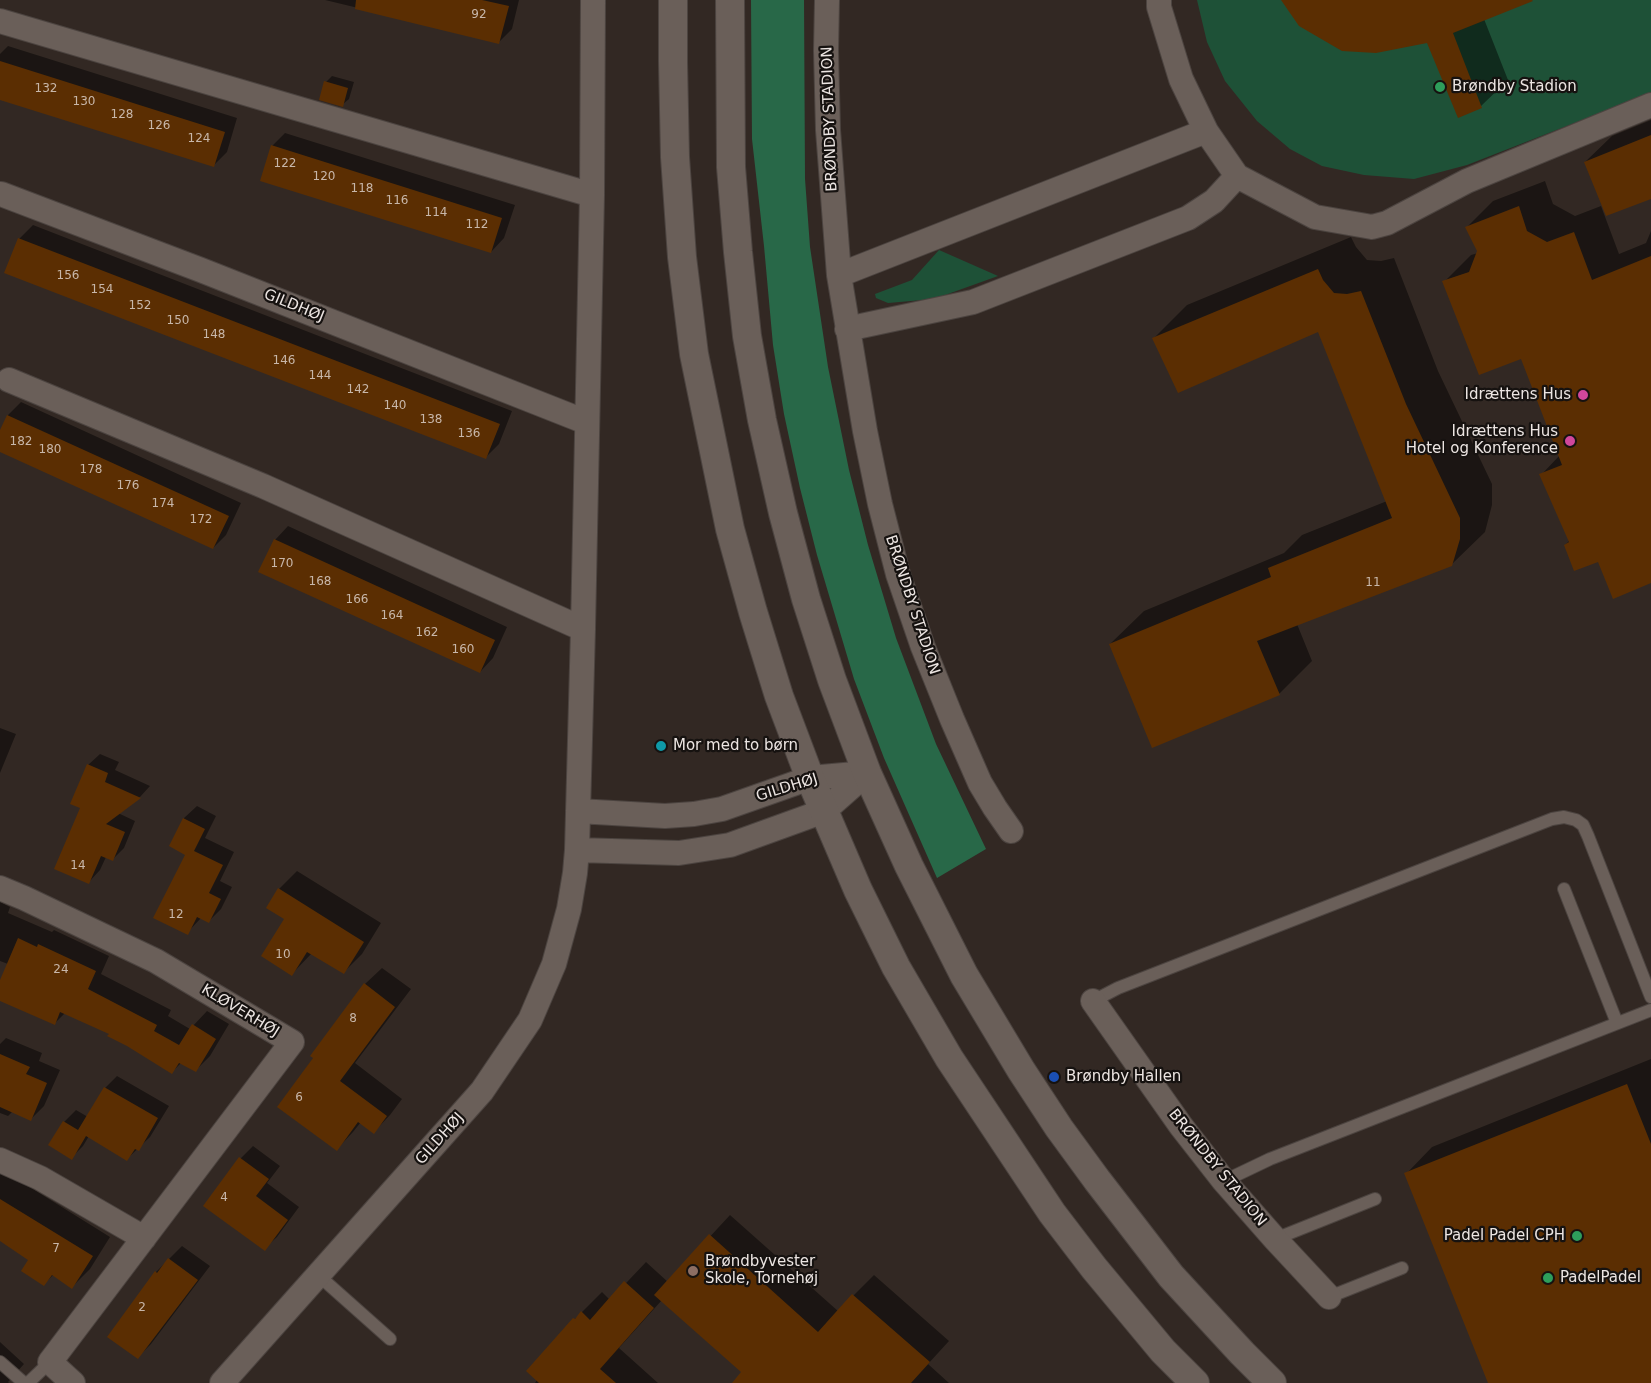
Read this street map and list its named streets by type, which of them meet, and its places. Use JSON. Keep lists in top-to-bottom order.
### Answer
{
  "streets": {
    "street": ["BRØNDBY STADION", "GILDHØJ", "KLØVERHØJ"]
  },
  "places": [
    "Brøndby Stadion",
    "Idrættens Hus",
    "Idrættens Hus Hotel og Konference",
    "Mor med to børn",
    "Brøndby Hallen",
    "Padel Padel CPH",
    "Brøndbyvester Skole, Tornehøj",
    "PadelPadel"
  ],
  "house_numbers": [
    "92",
    "132",
    "130",
    "128",
    "126",
    "124",
    "122",
    "120",
    "118",
    "116",
    "114",
    "112",
    "156",
    "154",
    "152",
    "150",
    "148",
    "146",
    "144",
    "142",
    "140",
    "138",
    "136",
    "182",
    "180",
    "178",
    "176",
    "174",
    "172",
    "170",
    "168",
    "11",
    "166",
    "164",
    "162",
    "160",
    "14",
    "12",
    "10",
    "24",
    "8",
    "6",
    "4",
    "7",
    "2"
  ]
}
